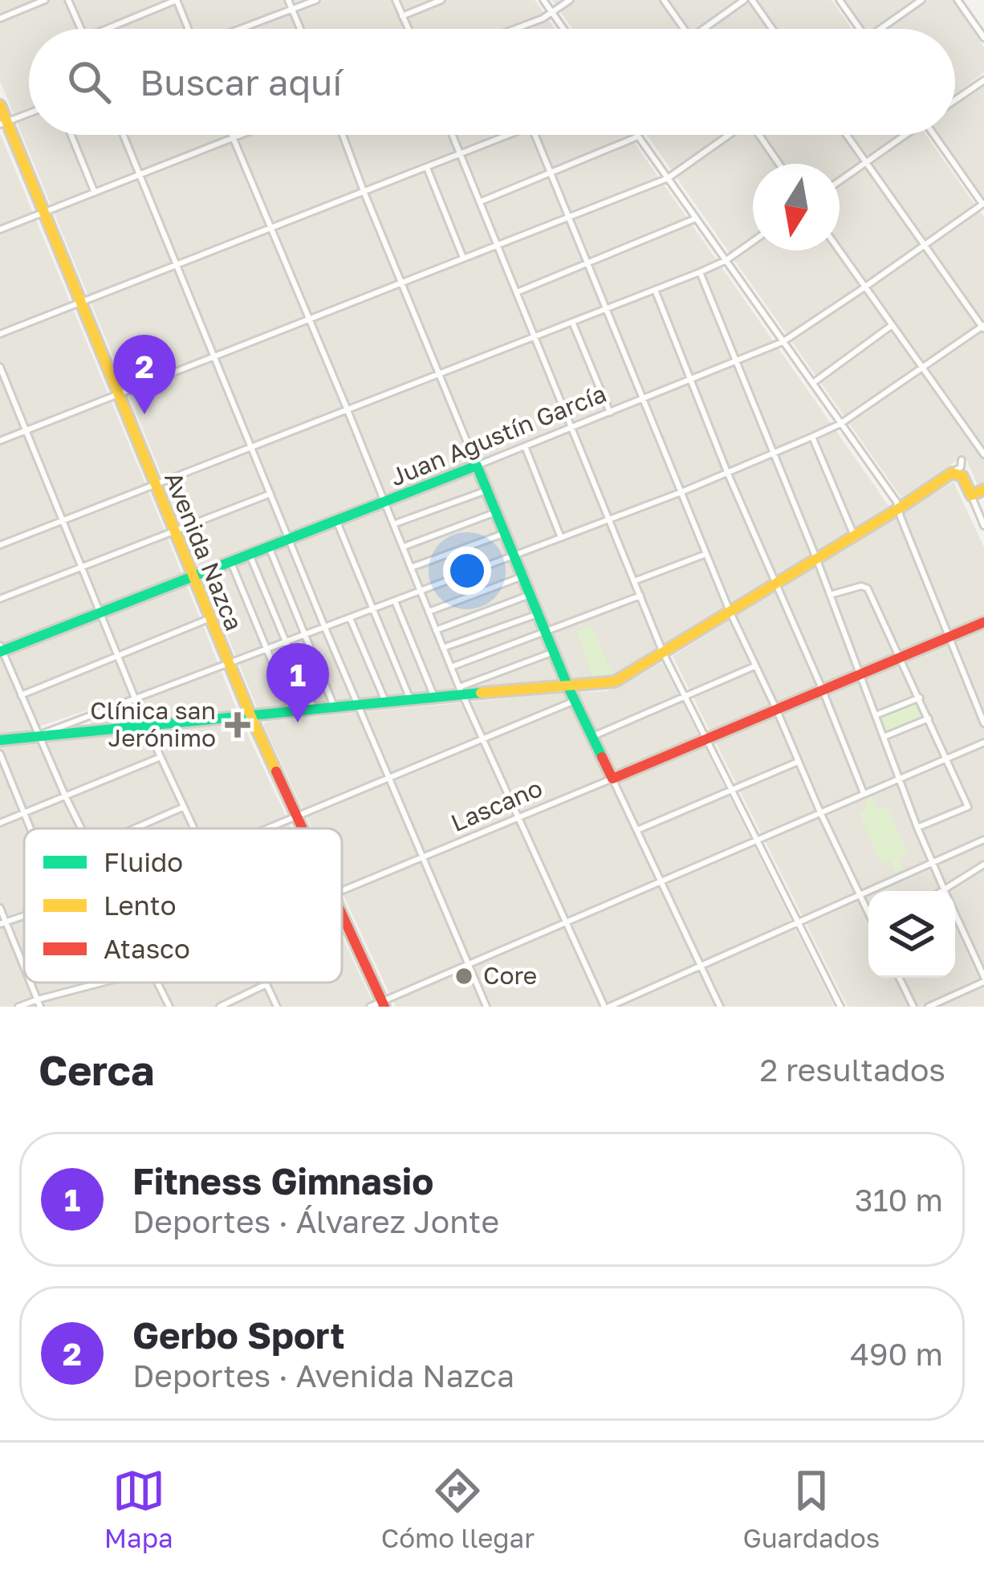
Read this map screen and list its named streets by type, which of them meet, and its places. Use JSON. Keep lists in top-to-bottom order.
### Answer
{
  "streets": {
    "street": ["Juan Agustín García", "Avenida Nazca", "Lascano"]
  },
  "crossings": [
    ["Juan Agustín García", "Avenida Nazca"]
  ],
  "places": {
    "health": ["Clínica san Jerónimo"],
    "other": ["Core"]
  },
  "legend": ["Fluido", "Lento", "Atasco"],
  "north": "bottom",
  "page": {
    "search": "Buscar aquí",
    "pins": ["2", "1"],
    "heading": ["Cerca", "2 resultados"],
    "list": [
      {
        "mark": "1",
        "name": "Fitness Gimnasio",
        "note": "Deportes · Álvarez Jonte",
        "value": "310 m"
      },
      {
        "mark": "2",
        "name": "Gerbo Sport",
        "note": "Deportes · Avenida Nazca",
        "value": "490 m"
      }
    ],
    "nav": ["Mapa", "Cómo llegar", "Guardados"]
  }
}
